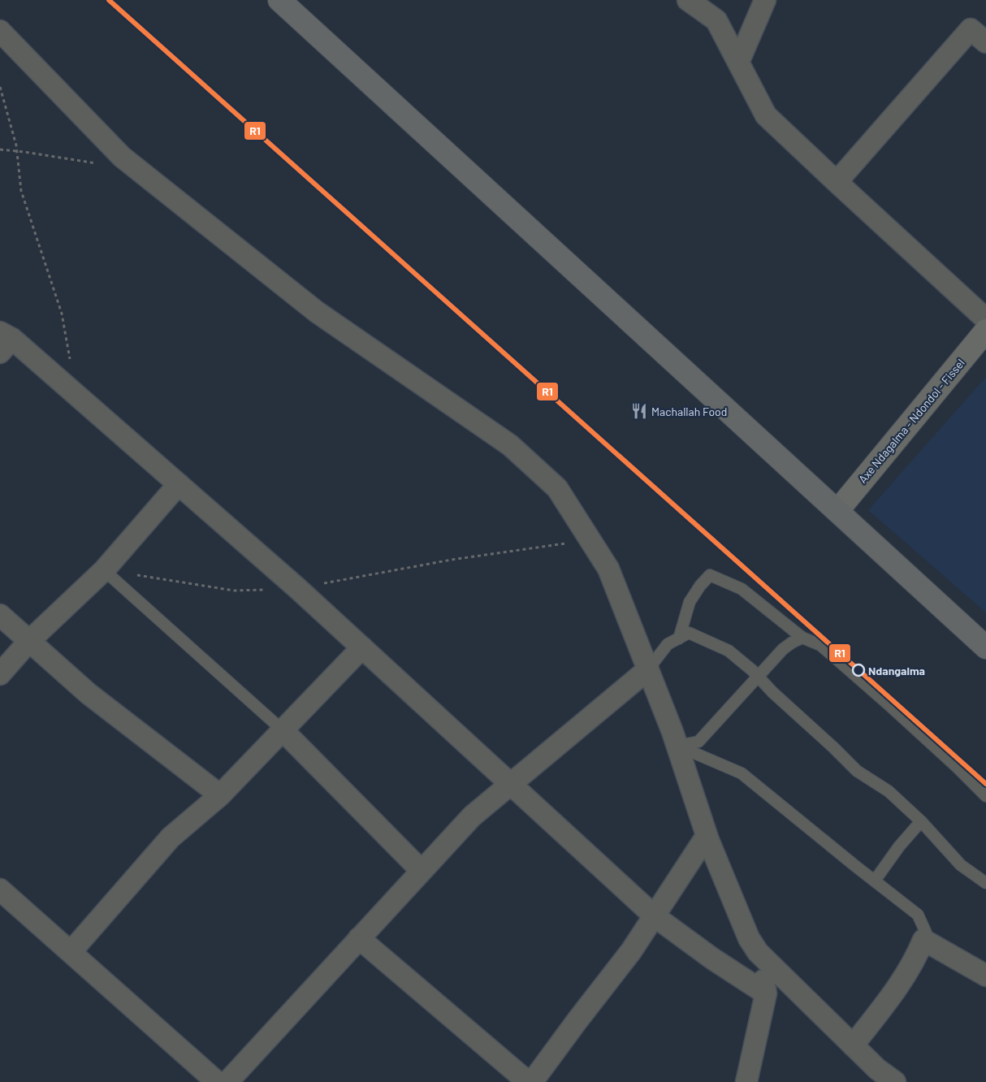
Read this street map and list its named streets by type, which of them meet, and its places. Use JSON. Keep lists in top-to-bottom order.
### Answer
{
  "streets": {
    "main road": ["Axe Ndagalma - Ndondol - Fissel"]
  },
  "places": {
    "restaurant": ["Machallah Food"],
    "other": ["Ndangalma"]
  },
  "lines": ["transit line R1"]
}
